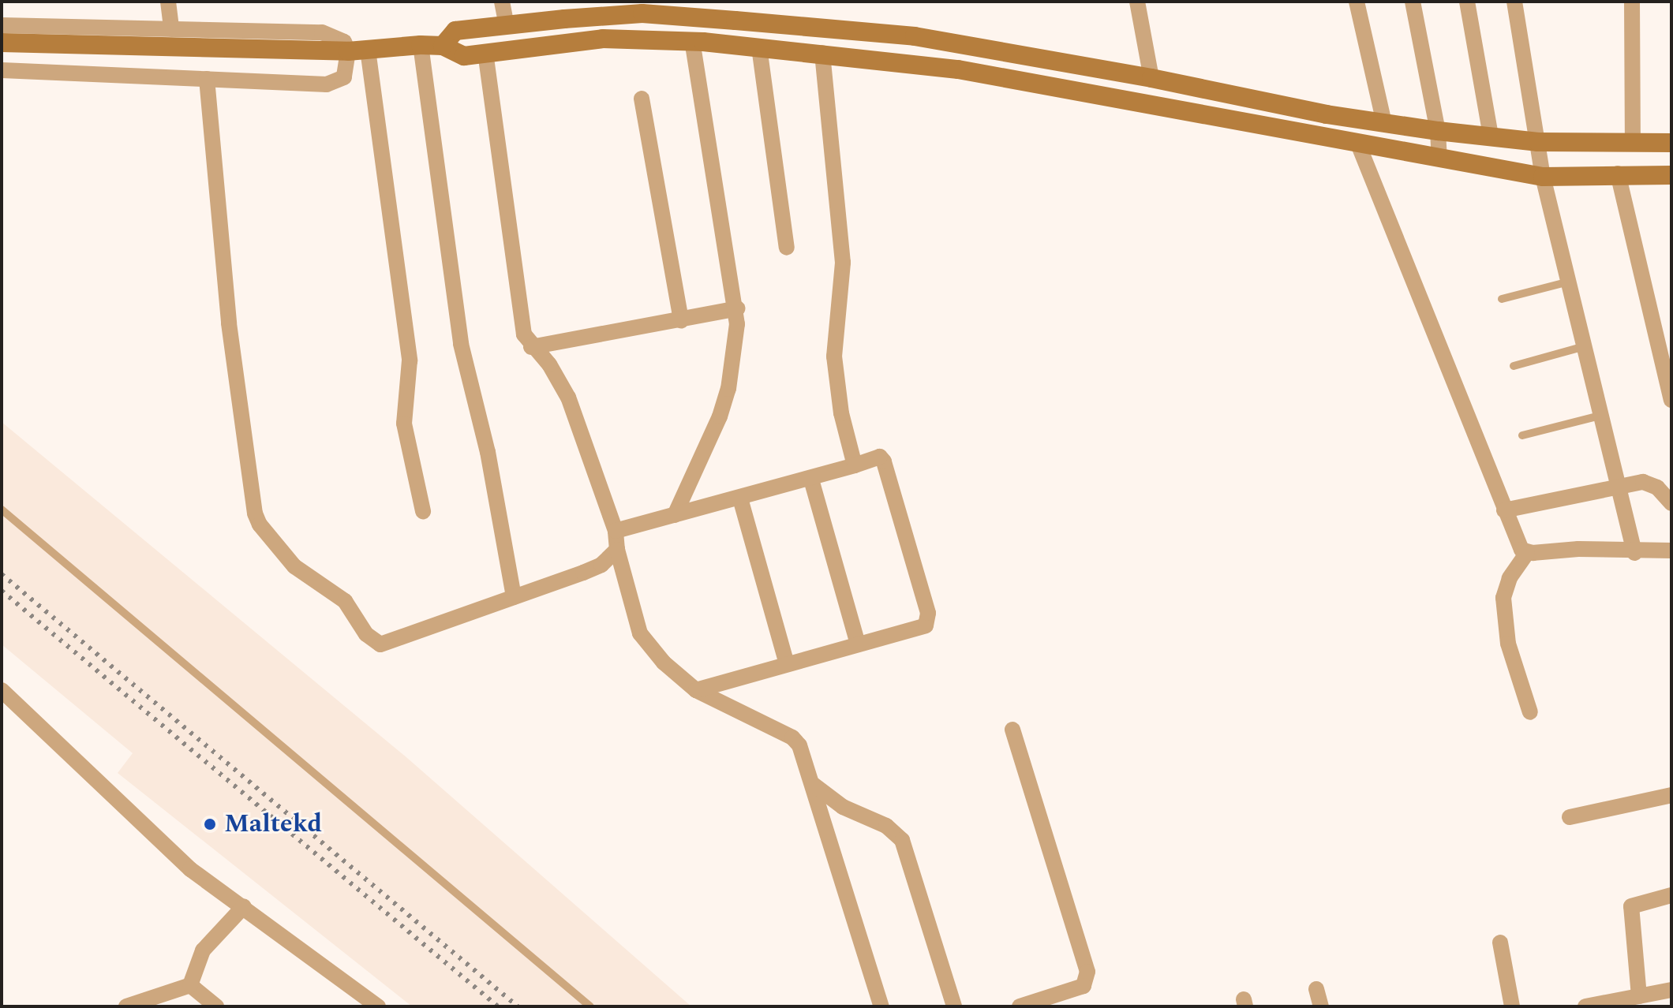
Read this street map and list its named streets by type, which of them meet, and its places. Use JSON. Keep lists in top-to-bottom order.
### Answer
{
  "places": ["Maltekd"]
}
